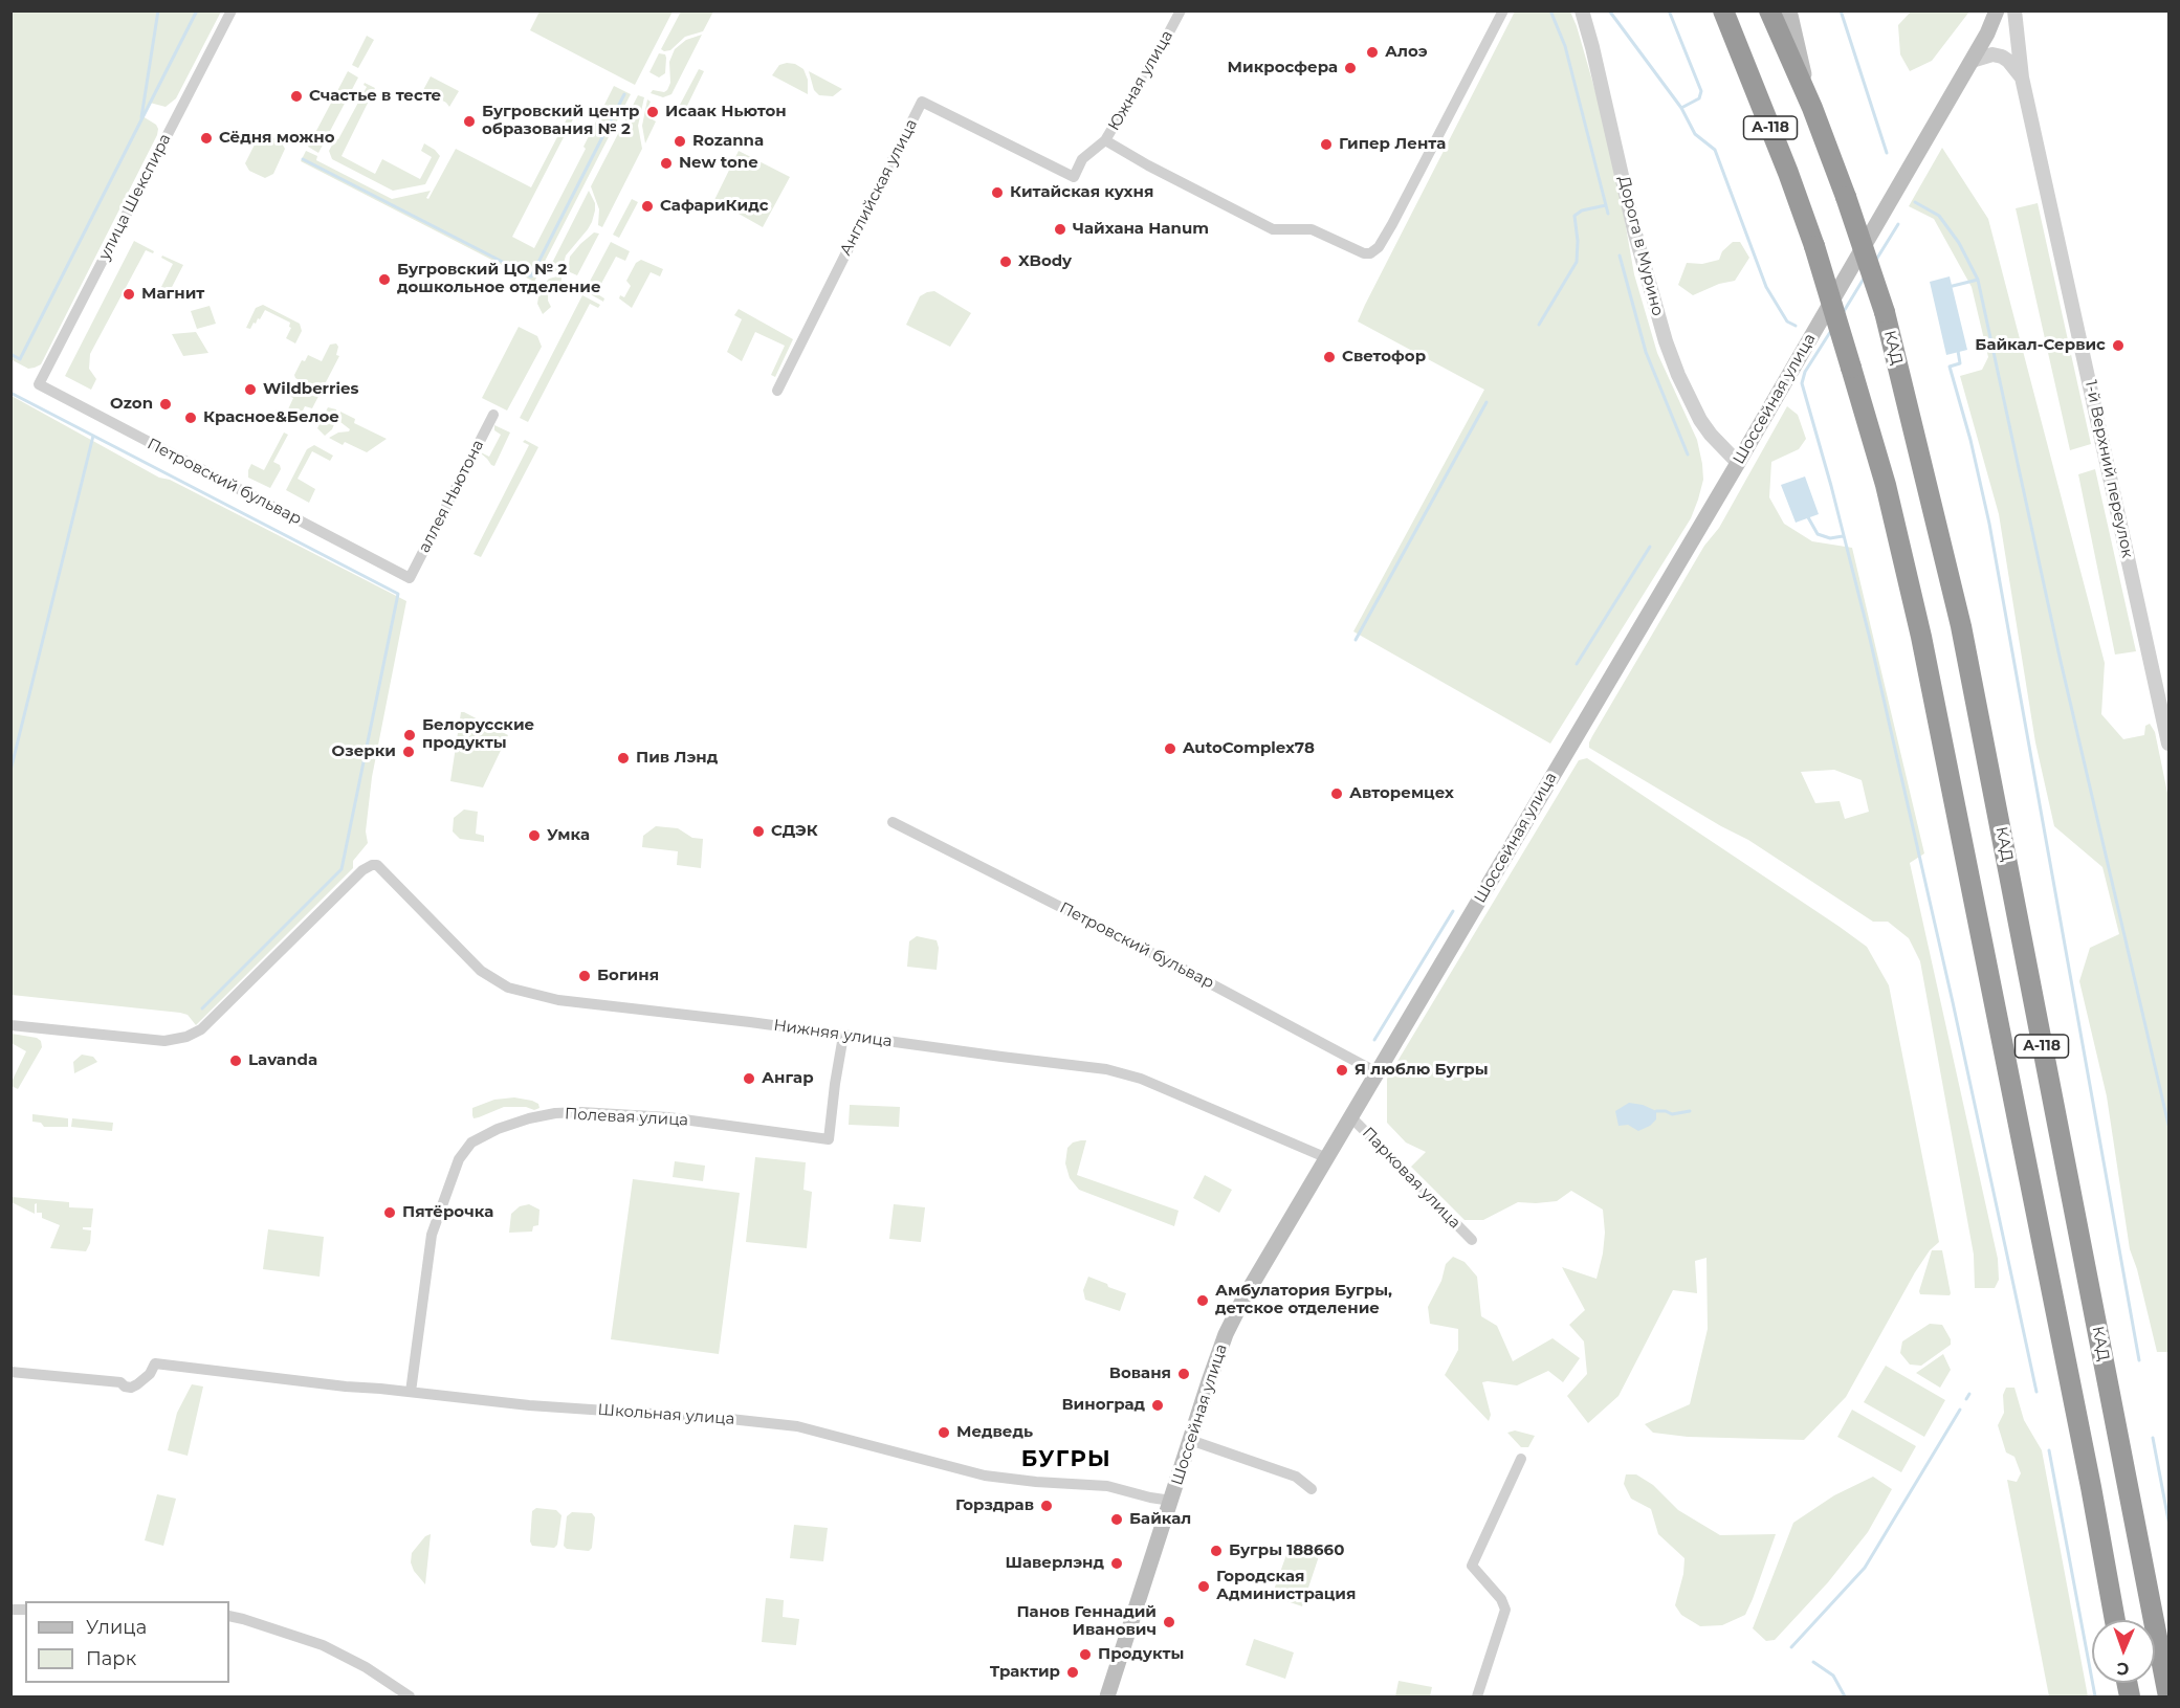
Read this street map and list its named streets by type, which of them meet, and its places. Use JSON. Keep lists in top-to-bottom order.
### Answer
{
  "streets": {
    "highway": ["А-118", "КАД"],
    "main road": ["Шоссейная улица"],
    "street": [
      "Южная улица",
      "Английская улица",
      "улица Шекспира",
      "Дорога в Мурино",
      "1-й Верхний переулок",
      "Петровский бульвар",
      "аллея Ньютона",
      "Нижняя улица",
      "Полевая улица",
      "Парковая улица",
      "Школьная улица"
    ]
  },
  "crossings": [
    ["Южная улица", "Английская улица"],
    ["улица Шекспира", "Петровский бульвар"],
    ["Дорога в Мурино", "Шоссейная улица"],
    ["Шоссейная улица", "Петровский бульвар"],
    ["Шоссейная улица", "Нижняя улица"],
    ["Шоссейная улица", "Парковая улица"],
    ["Шоссейная улица", "Школьная улица"],
    ["Петровский бульвар", "аллея Ньютона"],
    ["Нижняя улица", "Полевая улица"],
    ["Полевая улица", "Школьная улица"]
  ],
  "districts": ["БУГРЫ"],
  "places": [
    "Алоэ",
    "Микросфера",
    "Счастье в тесте",
    "Исаак Ньютон",
    "Бугровский центр образования № 2",
    "Сёдня можно",
    "Rozanna",
    "Гипер Лента",
    "New tone",
    "Китайская кухня",
    "СафариКидс",
    "Чайхана Hanum",
    "XBody",
    "Бугровский ЦО № 2 дошкольное отделение",
    "Магнит",
    "Байкал-Сервис",
    "Светофор",
    "Wildberries",
    "Ozon",
    "Красное&Белое",
    "Белорусские продукты",
    "AutoComplex78",
    "Озерки",
    "Пив Лэнд",
    "Авторемцех",
    "СДЭК",
    "Умка",
    "Богиня",
    "Lavanda",
    "Я люблю Бугры",
    "Ангар",
    "Пятёрочка",
    "Амбулатория Бугры, детское отделение",
    "Вованя",
    "Виноград",
    "Медведь",
    "Горздрав",
    "Байкал",
    "Бугры 188660",
    "Шаверлэнд",
    "Городская Администрация",
    "Панов Геннадий Иванович",
    "Продукты",
    "Трактир"
  ],
  "legend": ["Улица", "Парк"],
  "north": "bottom"
}
